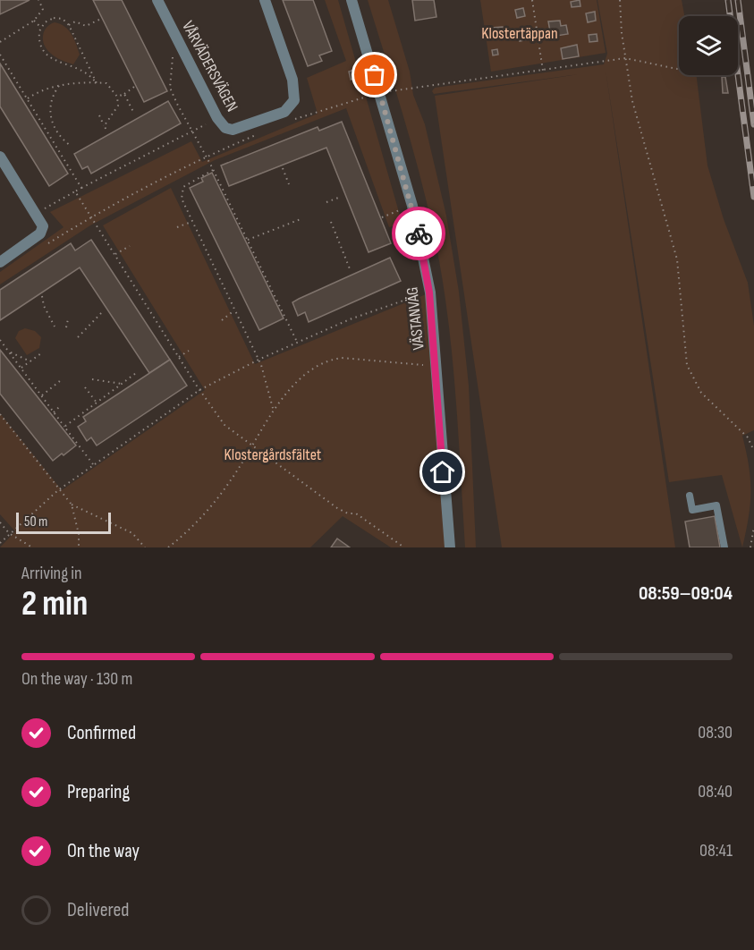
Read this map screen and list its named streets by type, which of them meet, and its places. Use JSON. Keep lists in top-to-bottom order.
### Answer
{
  "streets": {
    "street": ["VÅRVÄDERSVÄGEN", "VÄSTANVÄG"]
  },
  "parks": ["Klostertäppan", "Klostergårdsfältet"],
  "scale_bar": "50 m",
  "page": {
    "scale": "50 m",
    "heading": ["2 min", "Arriving in", "08:59–09:04"],
    "bar": "On the way · 130 m",
    "list": [
      ["Confirmed", "08:30"],
      ["Preparing", "08:40"],
      ["On the way", "08:41"],
      "Delivered"
    ]
  }
}
